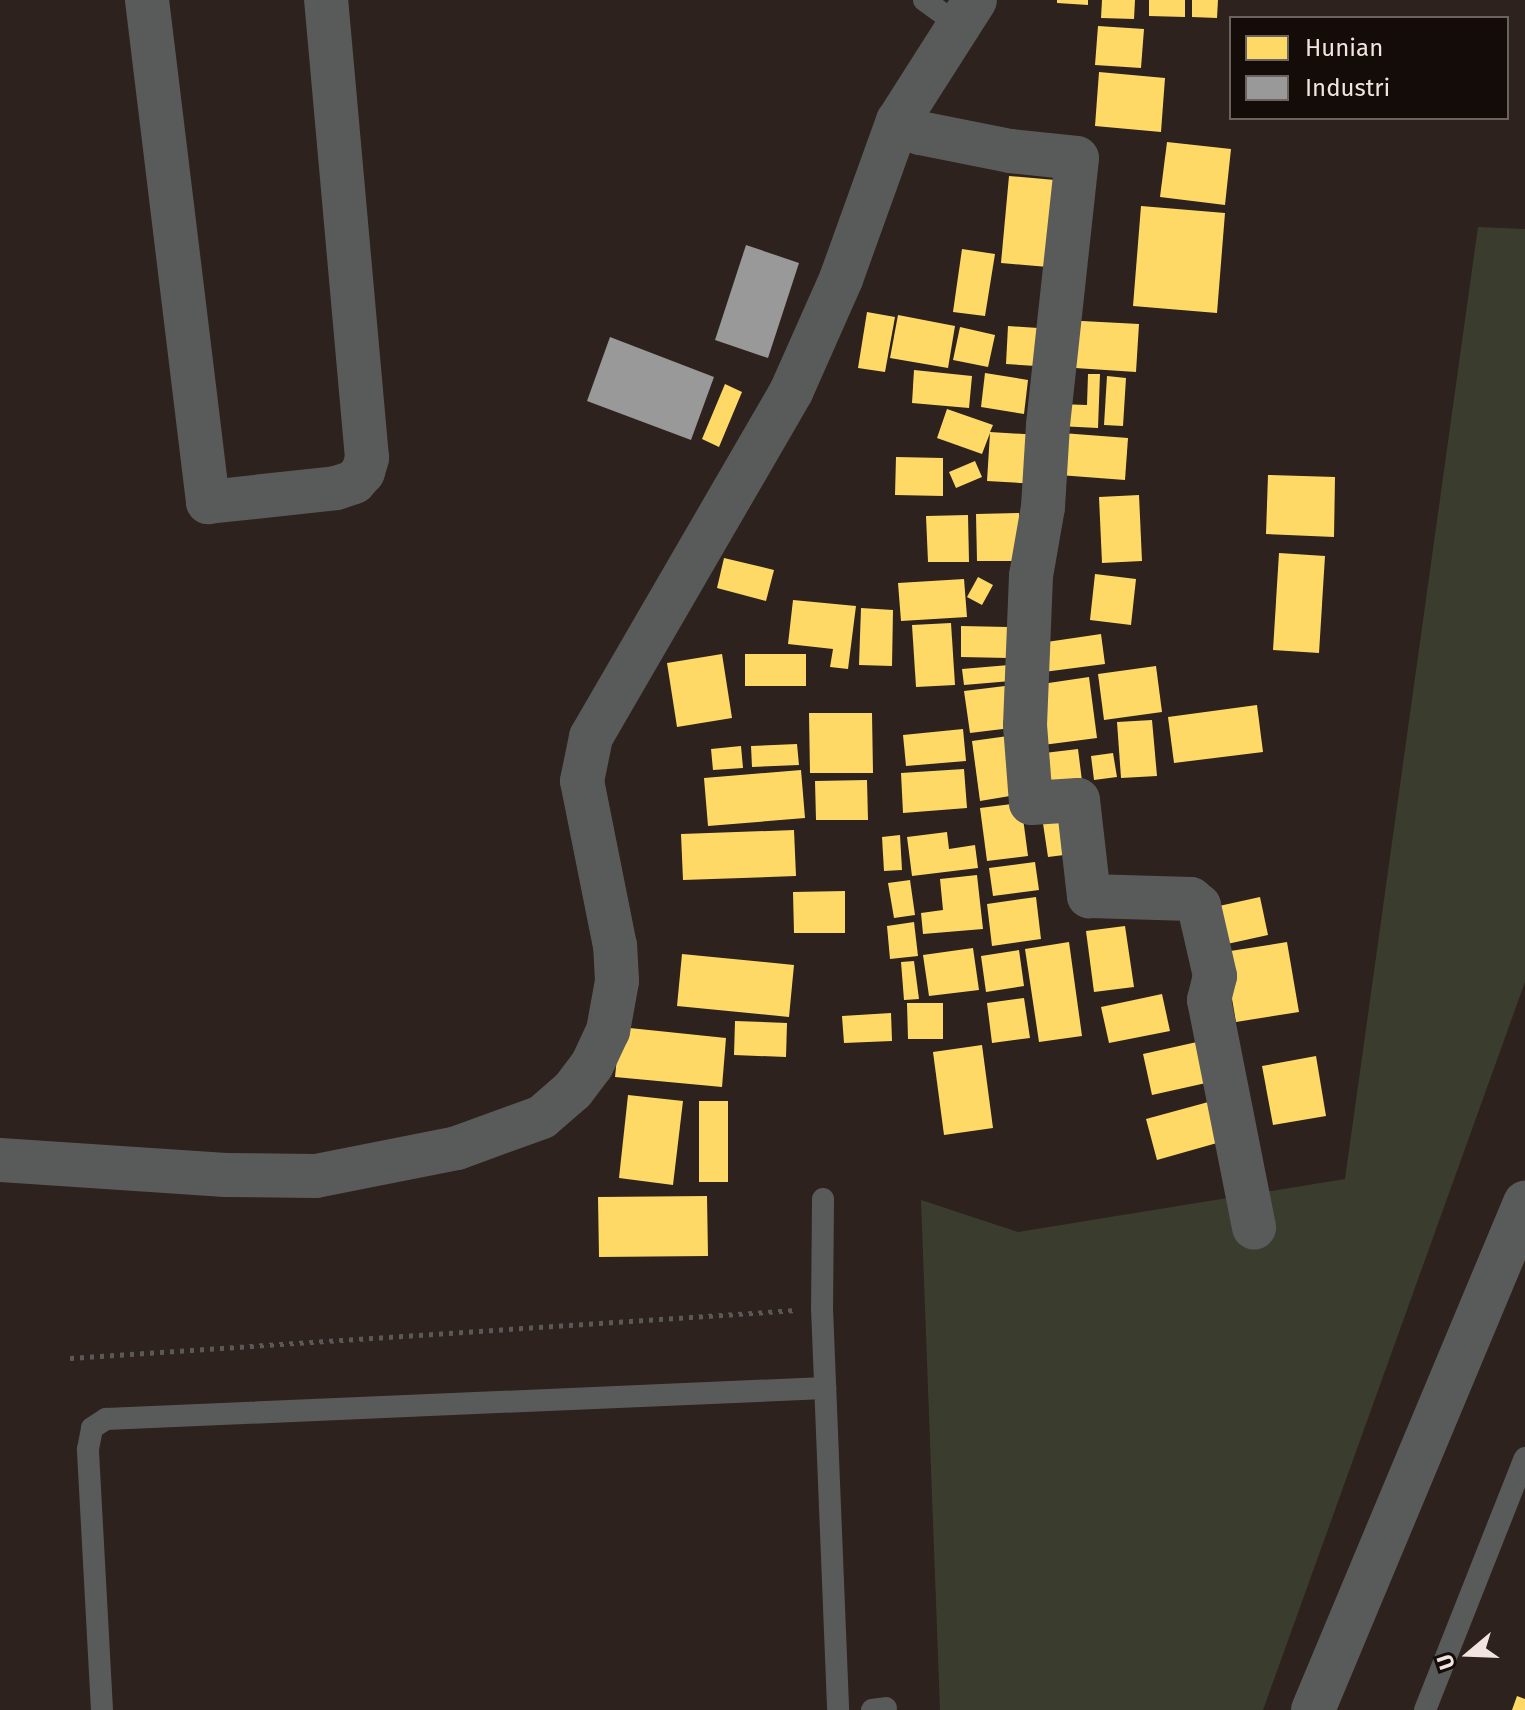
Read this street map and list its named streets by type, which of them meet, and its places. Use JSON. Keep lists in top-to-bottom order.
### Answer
{
  "legend": ["Hunian", "Industri"],
  "north": "left"
}
